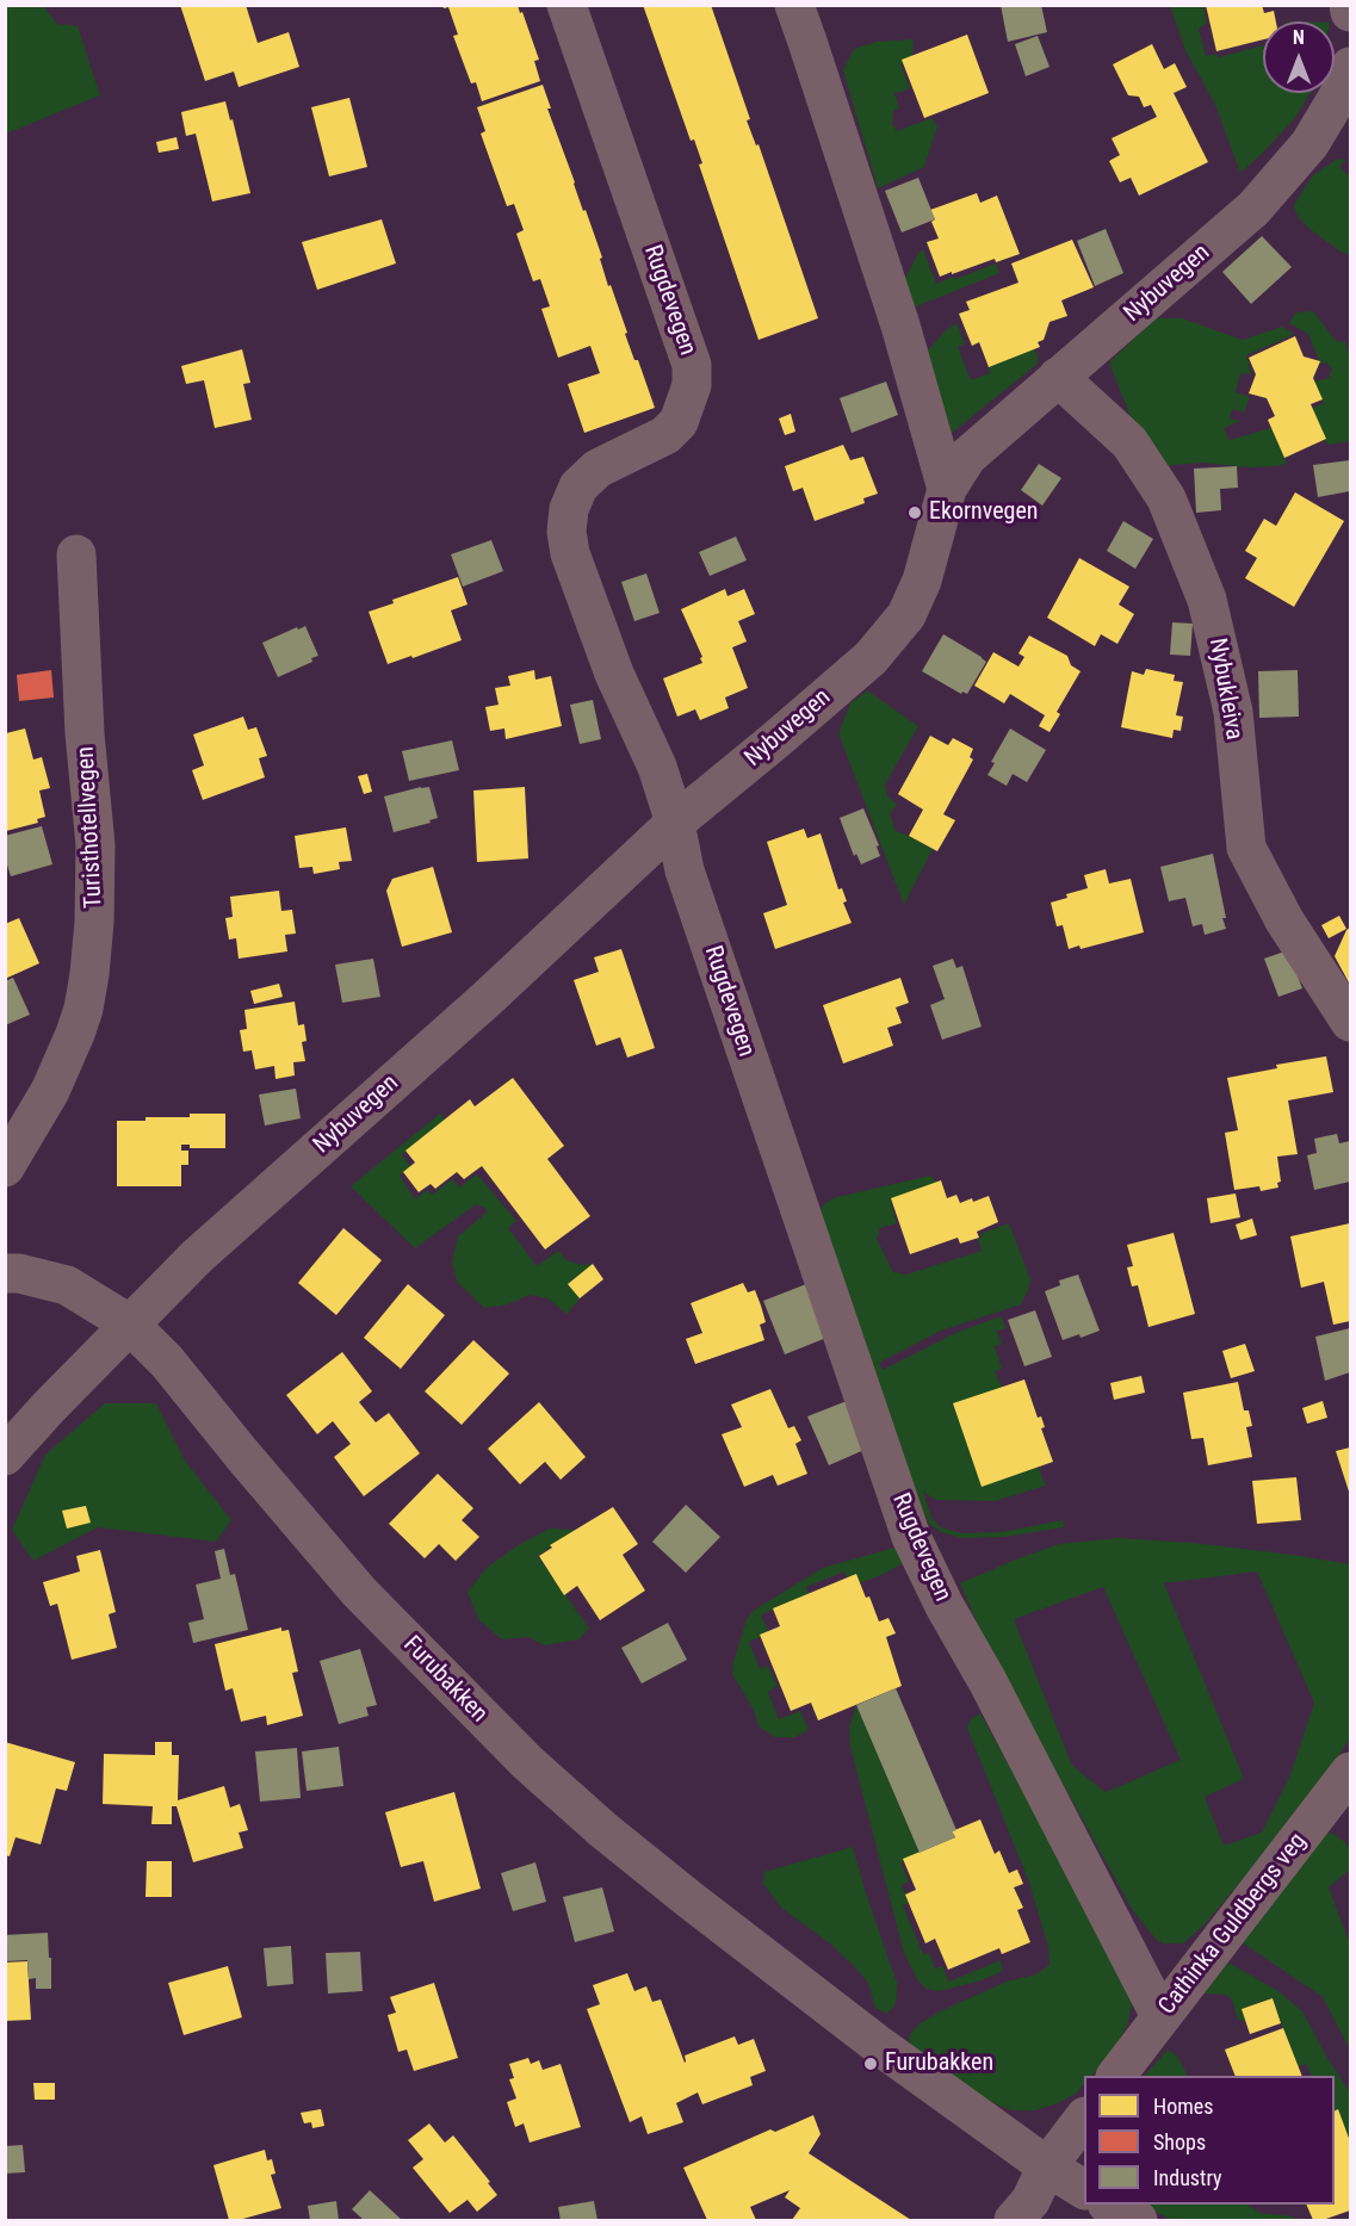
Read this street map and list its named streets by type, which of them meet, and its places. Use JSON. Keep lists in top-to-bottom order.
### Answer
{
  "streets": {
    "street": [
      "Nybuvegen",
      "Rugdevegen",
      "Nybukleiva",
      "Turisthotellvegen",
      "Furubakken",
      "Cathinka Guldbergs veg"
    ]
  },
  "crossings": [
    ["Nybuvegen", "Rugdevegen"],
    ["Nybuvegen", "Nybukleiva"],
    ["Nybuvegen", "Furubakken"],
    ["Rugdevegen", "Cathinka Guldbergs veg"]
  ],
  "places": ["Ekornvegen", "Furubakken"],
  "legend": ["Homes", "Shops", "Industry"],
  "north": "top"
}
